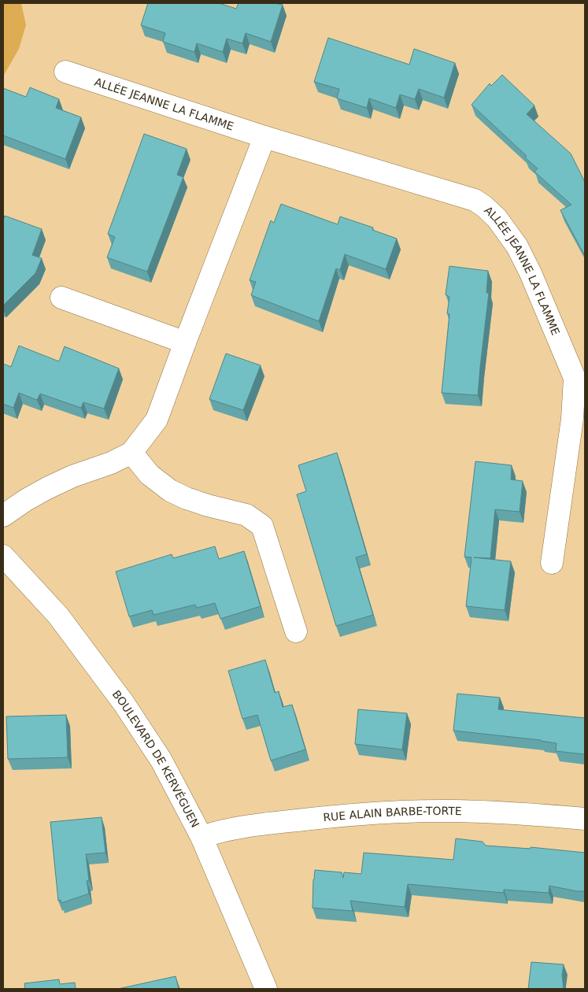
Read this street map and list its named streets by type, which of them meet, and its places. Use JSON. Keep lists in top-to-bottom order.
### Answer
{
  "streets": {
    "street": ["ALLÉE JEANNE LA FLAMME", "BOULEVARD DE KERVÉGUEN", "RUE ALAIN BARBE-TORTE"]
  },
  "crossings": [
    ["BOULEVARD DE KERVÉGUEN", "RUE ALAIN BARBE-TORTE"]
  ]
}
